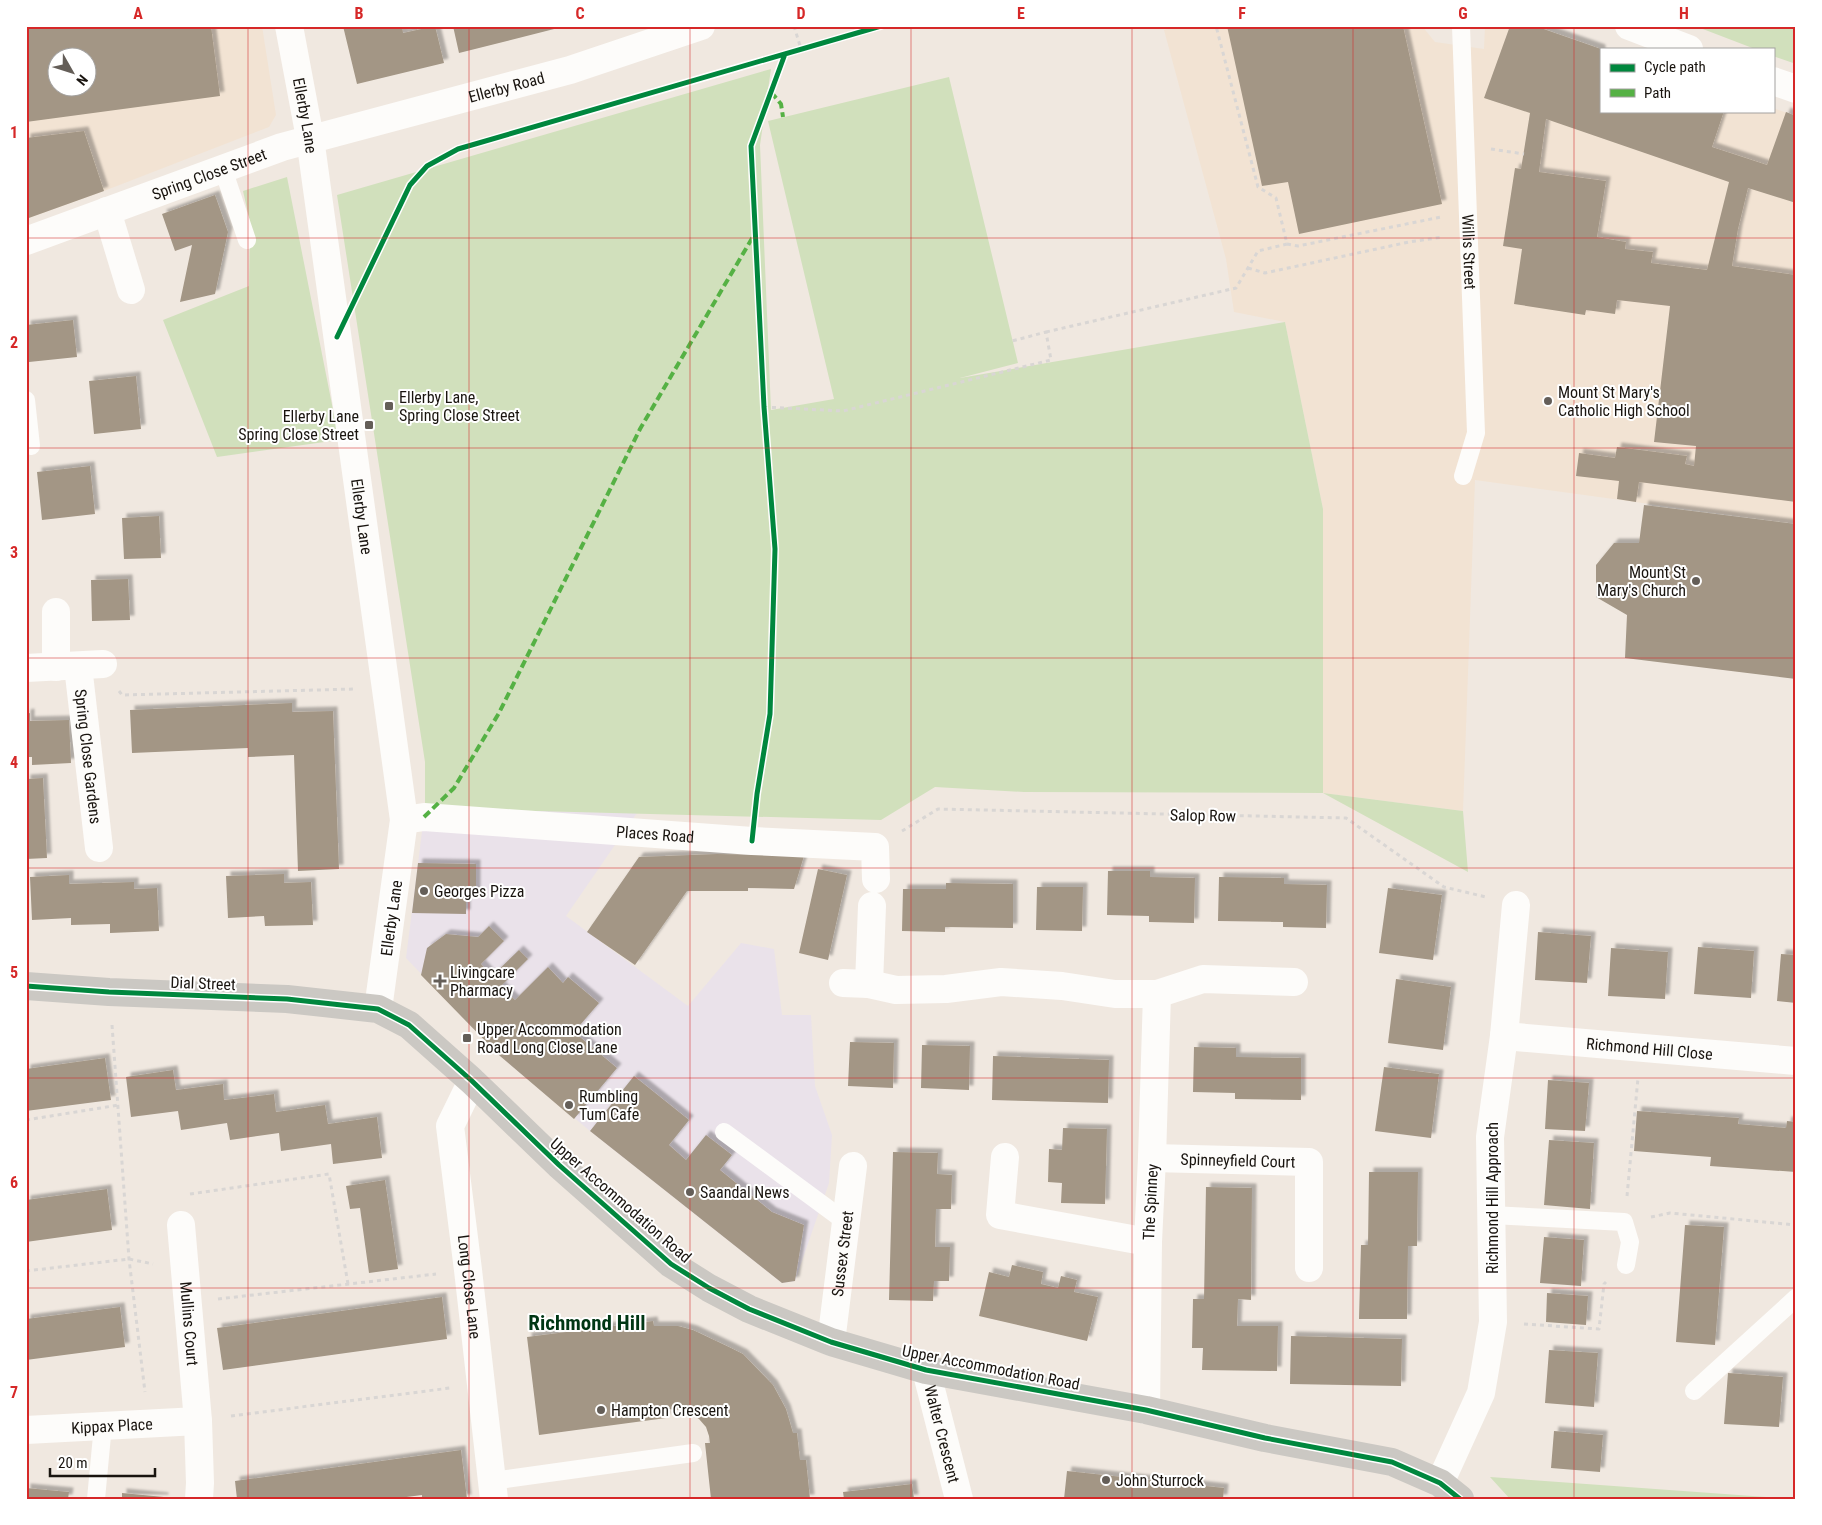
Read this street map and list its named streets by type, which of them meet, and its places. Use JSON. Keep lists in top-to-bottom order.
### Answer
{
  "streets": {
    "street": [
      "Ellerby Road",
      "Ellerby Lane",
      "Spring Close Street",
      "Spring Close Gardens",
      "Places Road",
      "Dial Street",
      "Richmond Hill Close",
      "Spinneyfield Court",
      "Richmond Hill Approach",
      "Upper Accommodation Road",
      "The Spinney",
      "Sussex Street",
      "Long Close Lane",
      "Mullins Court",
      "Kippax Place",
      "Walter Crescent"
    ],
    "lane": ["Willis Street"],
    "path": ["Salop Row"]
  },
  "crossings": [
    ["Ellerby Road", "Ellerby Lane"],
    ["Ellerby Road", "Spring Close Street"],
    ["Ellerby Lane", "Spring Close Street"],
    ["Ellerby Lane", "Places Road"],
    ["Ellerby Lane", "Dial Street"],
    ["Ellerby Lane", "Upper Accommodation Road"],
    ["Salop Row", "Places Road"],
    ["Salop Row", "Richmond Hill Approach"],
    ["Dial Street", "Upper Accommodation Road"],
    ["Richmond Hill Close", "Richmond Hill Approach"],
    ["Spinneyfield Court", "The Spinney"],
    ["Richmond Hill Approach", "Upper Accommodation Road"],
    ["Upper Accommodation Road", "The Spinney"],
    ["Upper Accommodation Road", "Sussex Street"],
    ["Upper Accommodation Road", "Long Close Lane"],
    ["Upper Accommodation Road", "Walter Crescent"],
    ["Mullins Court", "Kippax Place"]
  ],
  "districts": ["Richmond Hill"],
  "places": {
    "other": [
      "Mount St Mary's Catholic High School",
      "Mount St Mary's Church",
      "Georges Pizza",
      "Rumbling Tum Cafe",
      "Saandal News",
      "Hampton Crescent",
      "John Sturrock"
    ],
    "transit": ["Ellerby Lane, Spring Close Street", "Ellerby Lane Spring Close Street", "Upper Accommodation Road Long Close Lane"],
    "health": ["Livingcare Pharmacy"]
  },
  "legend": ["Cycle path", "Path"],
  "scale_bar": "20 m",
  "north": "bottom right",
  "grid": {
    "columns": [
      "A",
      "B",
      "C",
      "D",
      "E",
      "F",
      "G",
      "H"
    ],
    "rows": [
      "1",
      "2",
      "3",
      "4",
      "5",
      "6",
      "7"
    ]
  }
}
